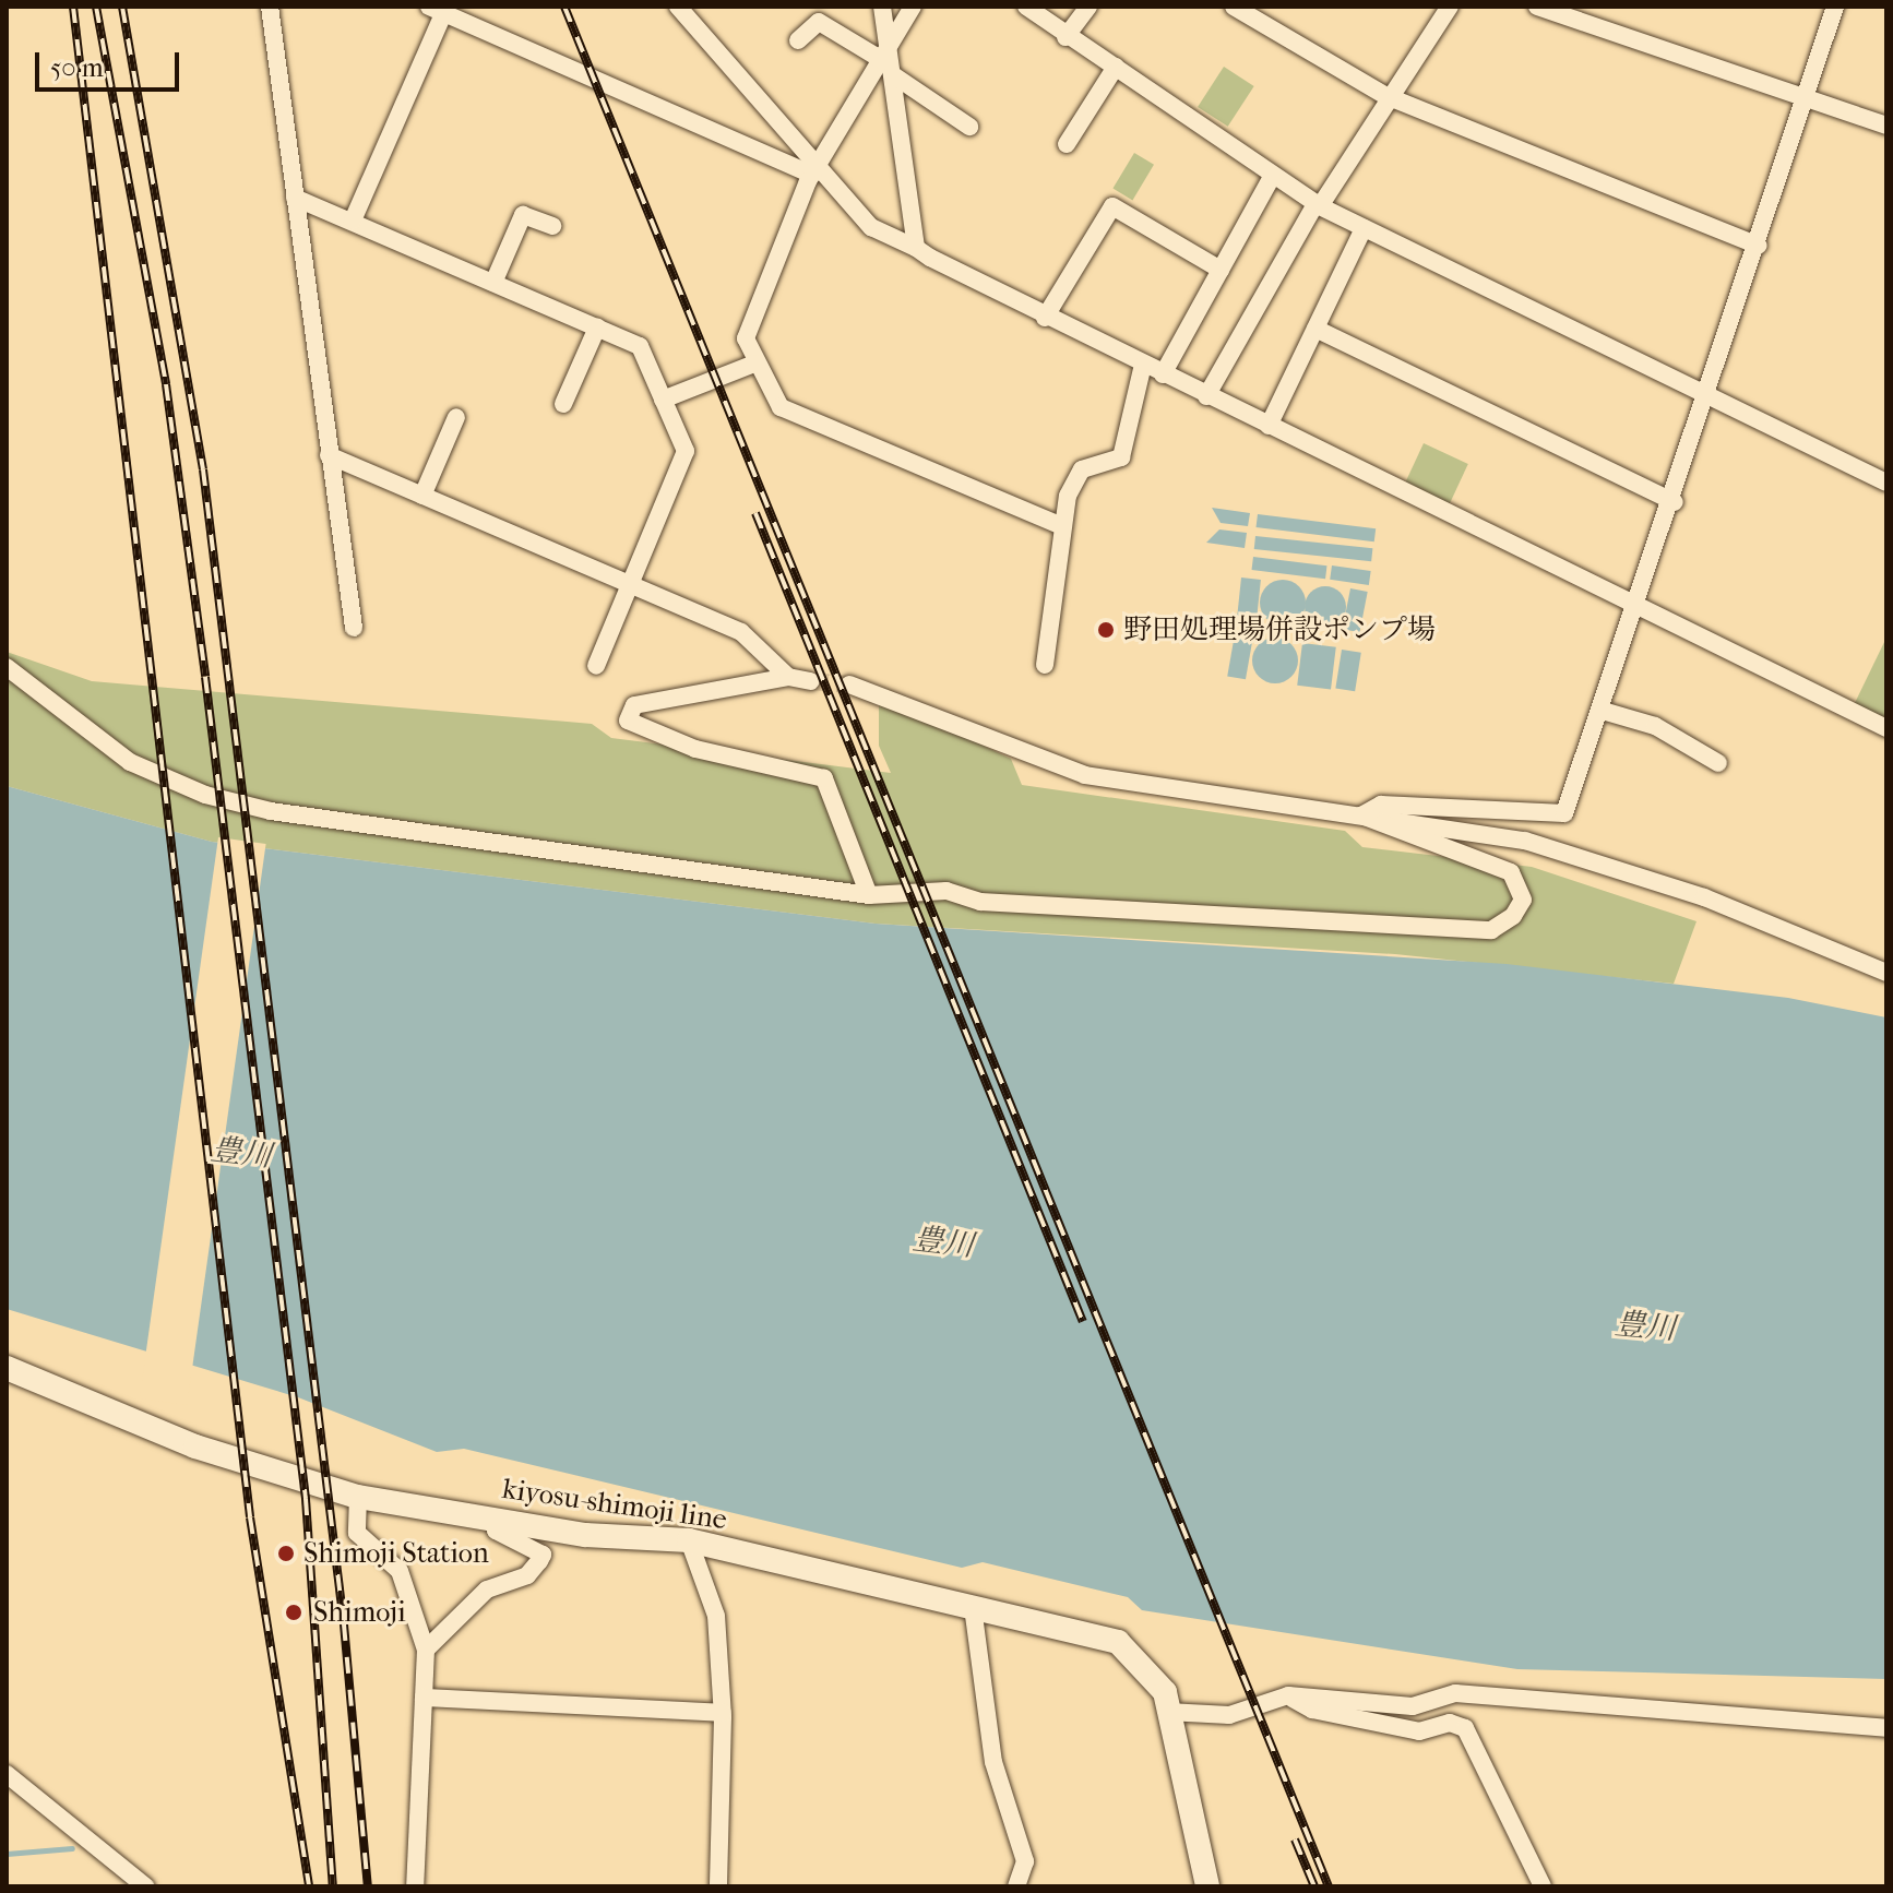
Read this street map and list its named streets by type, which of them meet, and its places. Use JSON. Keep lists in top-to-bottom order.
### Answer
{
  "streets": {
    "main road": ["kiyosu-shimoji line"]
  },
  "water": ["豊川"],
  "places": ["野田処理場併設ポンプ場", "Shimoji Station", "Shimoji"],
  "scale_bar": "50 m"
}
